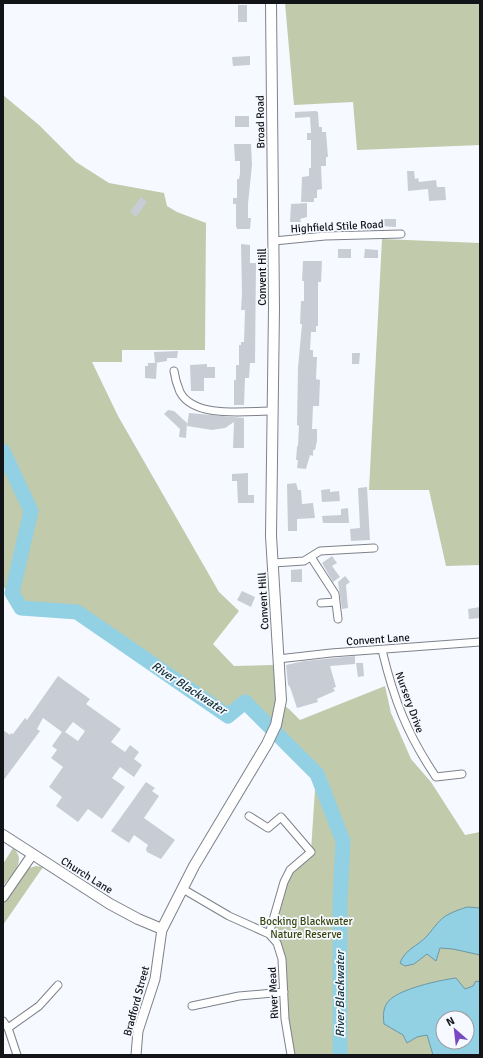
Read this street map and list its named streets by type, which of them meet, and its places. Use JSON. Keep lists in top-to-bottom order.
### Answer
{
  "streets": {
    "main road": ["Broad Road", "Convent Hill", "Church Lane"],
    "street": [
      "Highfield Stile Road",
      "Convent Lane",
      "Nursery Drive",
      "River Mead",
      "Bradford Street"
    ]
  },
  "crossings": [
    ["Broad Road", "Highfield Stile Road"],
    ["Broad Road", "Convent Hill"],
    ["Highfield Stile Road", "Convent Hill"],
    ["Convent Hill", "Convent Lane"],
    ["Convent Hill", "Church Lane"],
    ["Convent Hill", "Bradford Street"],
    ["Convent Lane", "Nursery Drive"],
    ["Church Lane", "Bradford Street"]
  ],
  "water": ["River Blackwater"],
  "parks": ["Bocking Blackwater Nature Reserve"],
  "north": "top left"
}
